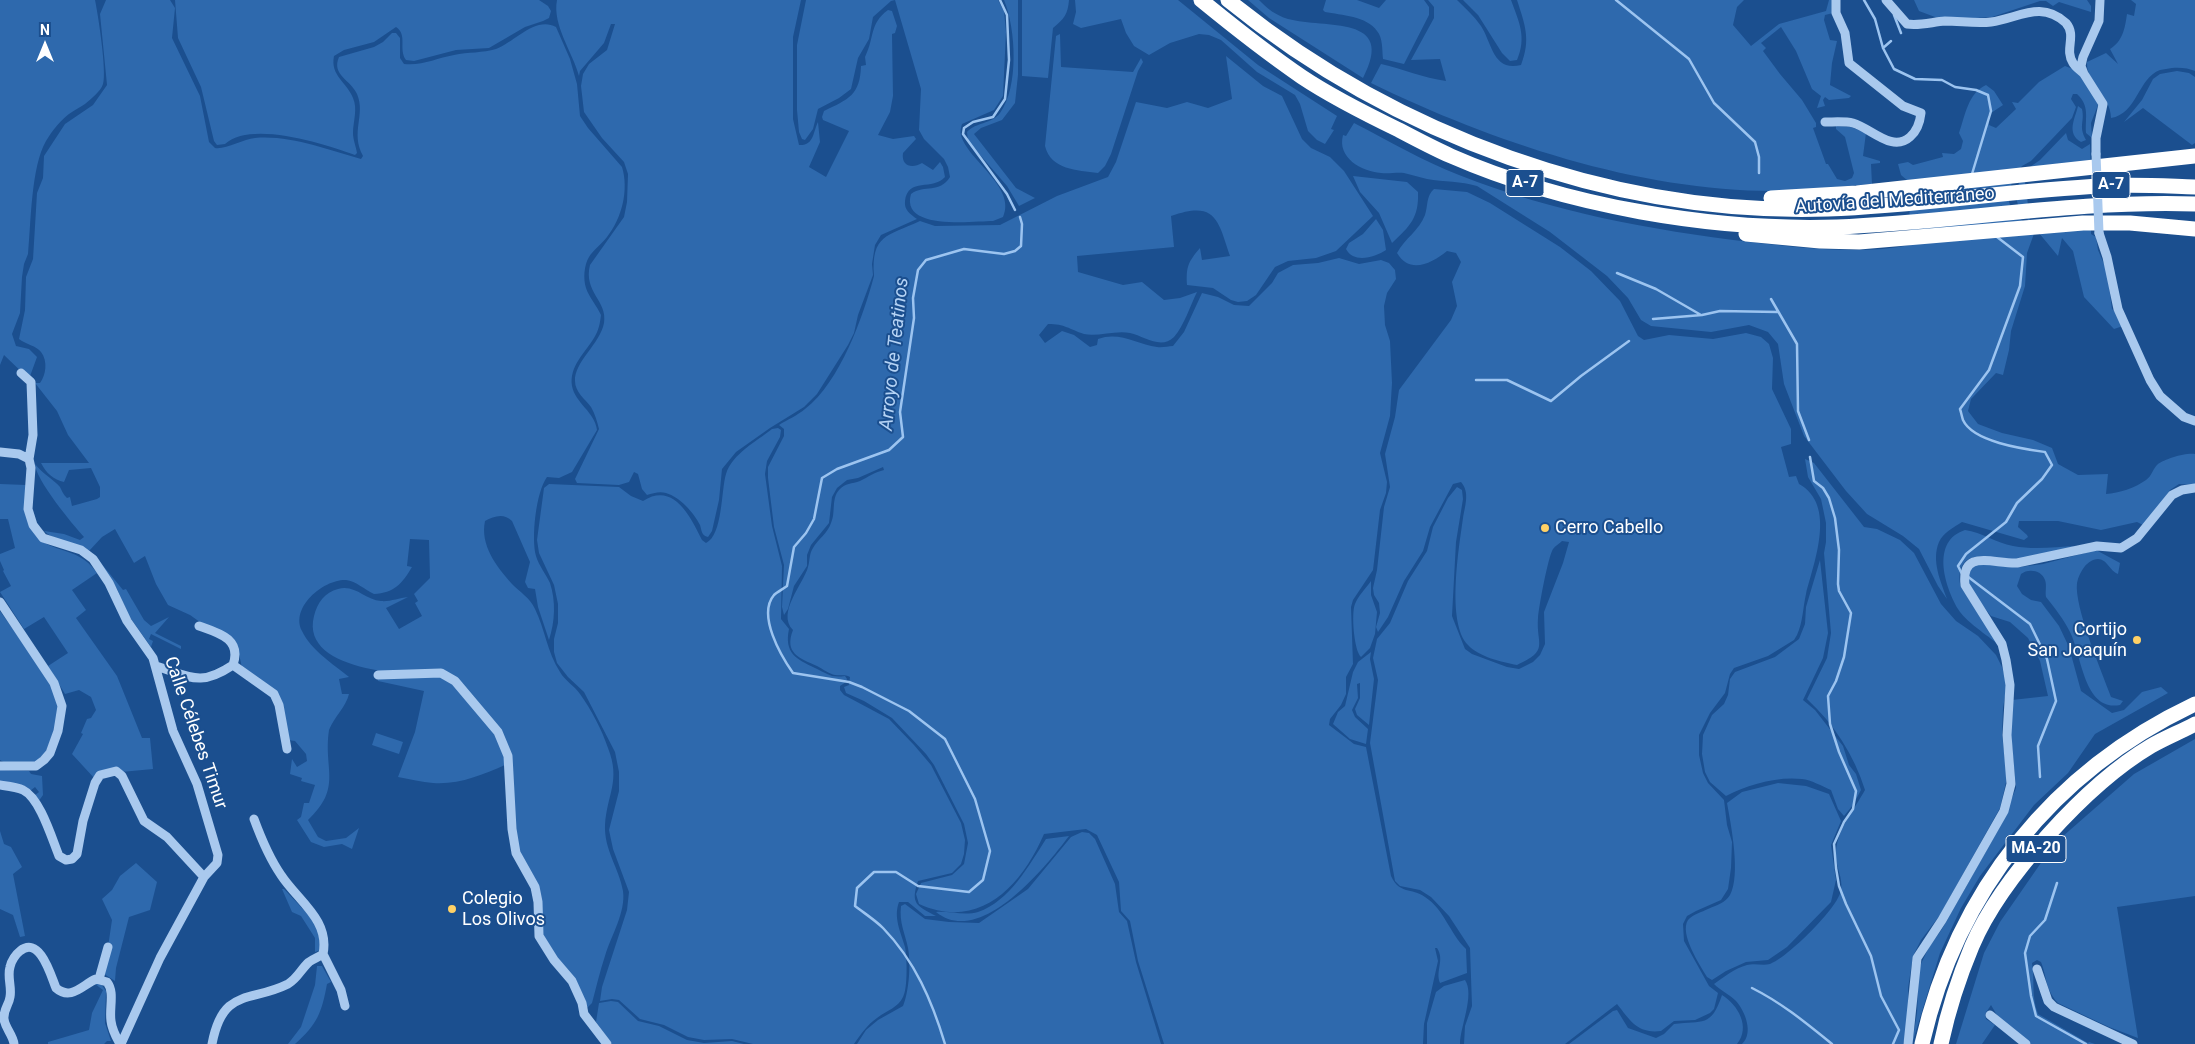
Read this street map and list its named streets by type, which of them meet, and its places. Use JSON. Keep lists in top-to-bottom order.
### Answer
{
  "streets": {
    "highway": ["A-7", "Autovía del Mediterráneo", "MA-20"],
    "street": ["Calle Célebes Timur"]
  },
  "water": ["Arroyo de Teatinos"],
  "places": ["Cerro Cabello", "Cortijo San Joaquín", "Colegio Los Olivos"],
  "north": "top"
}
